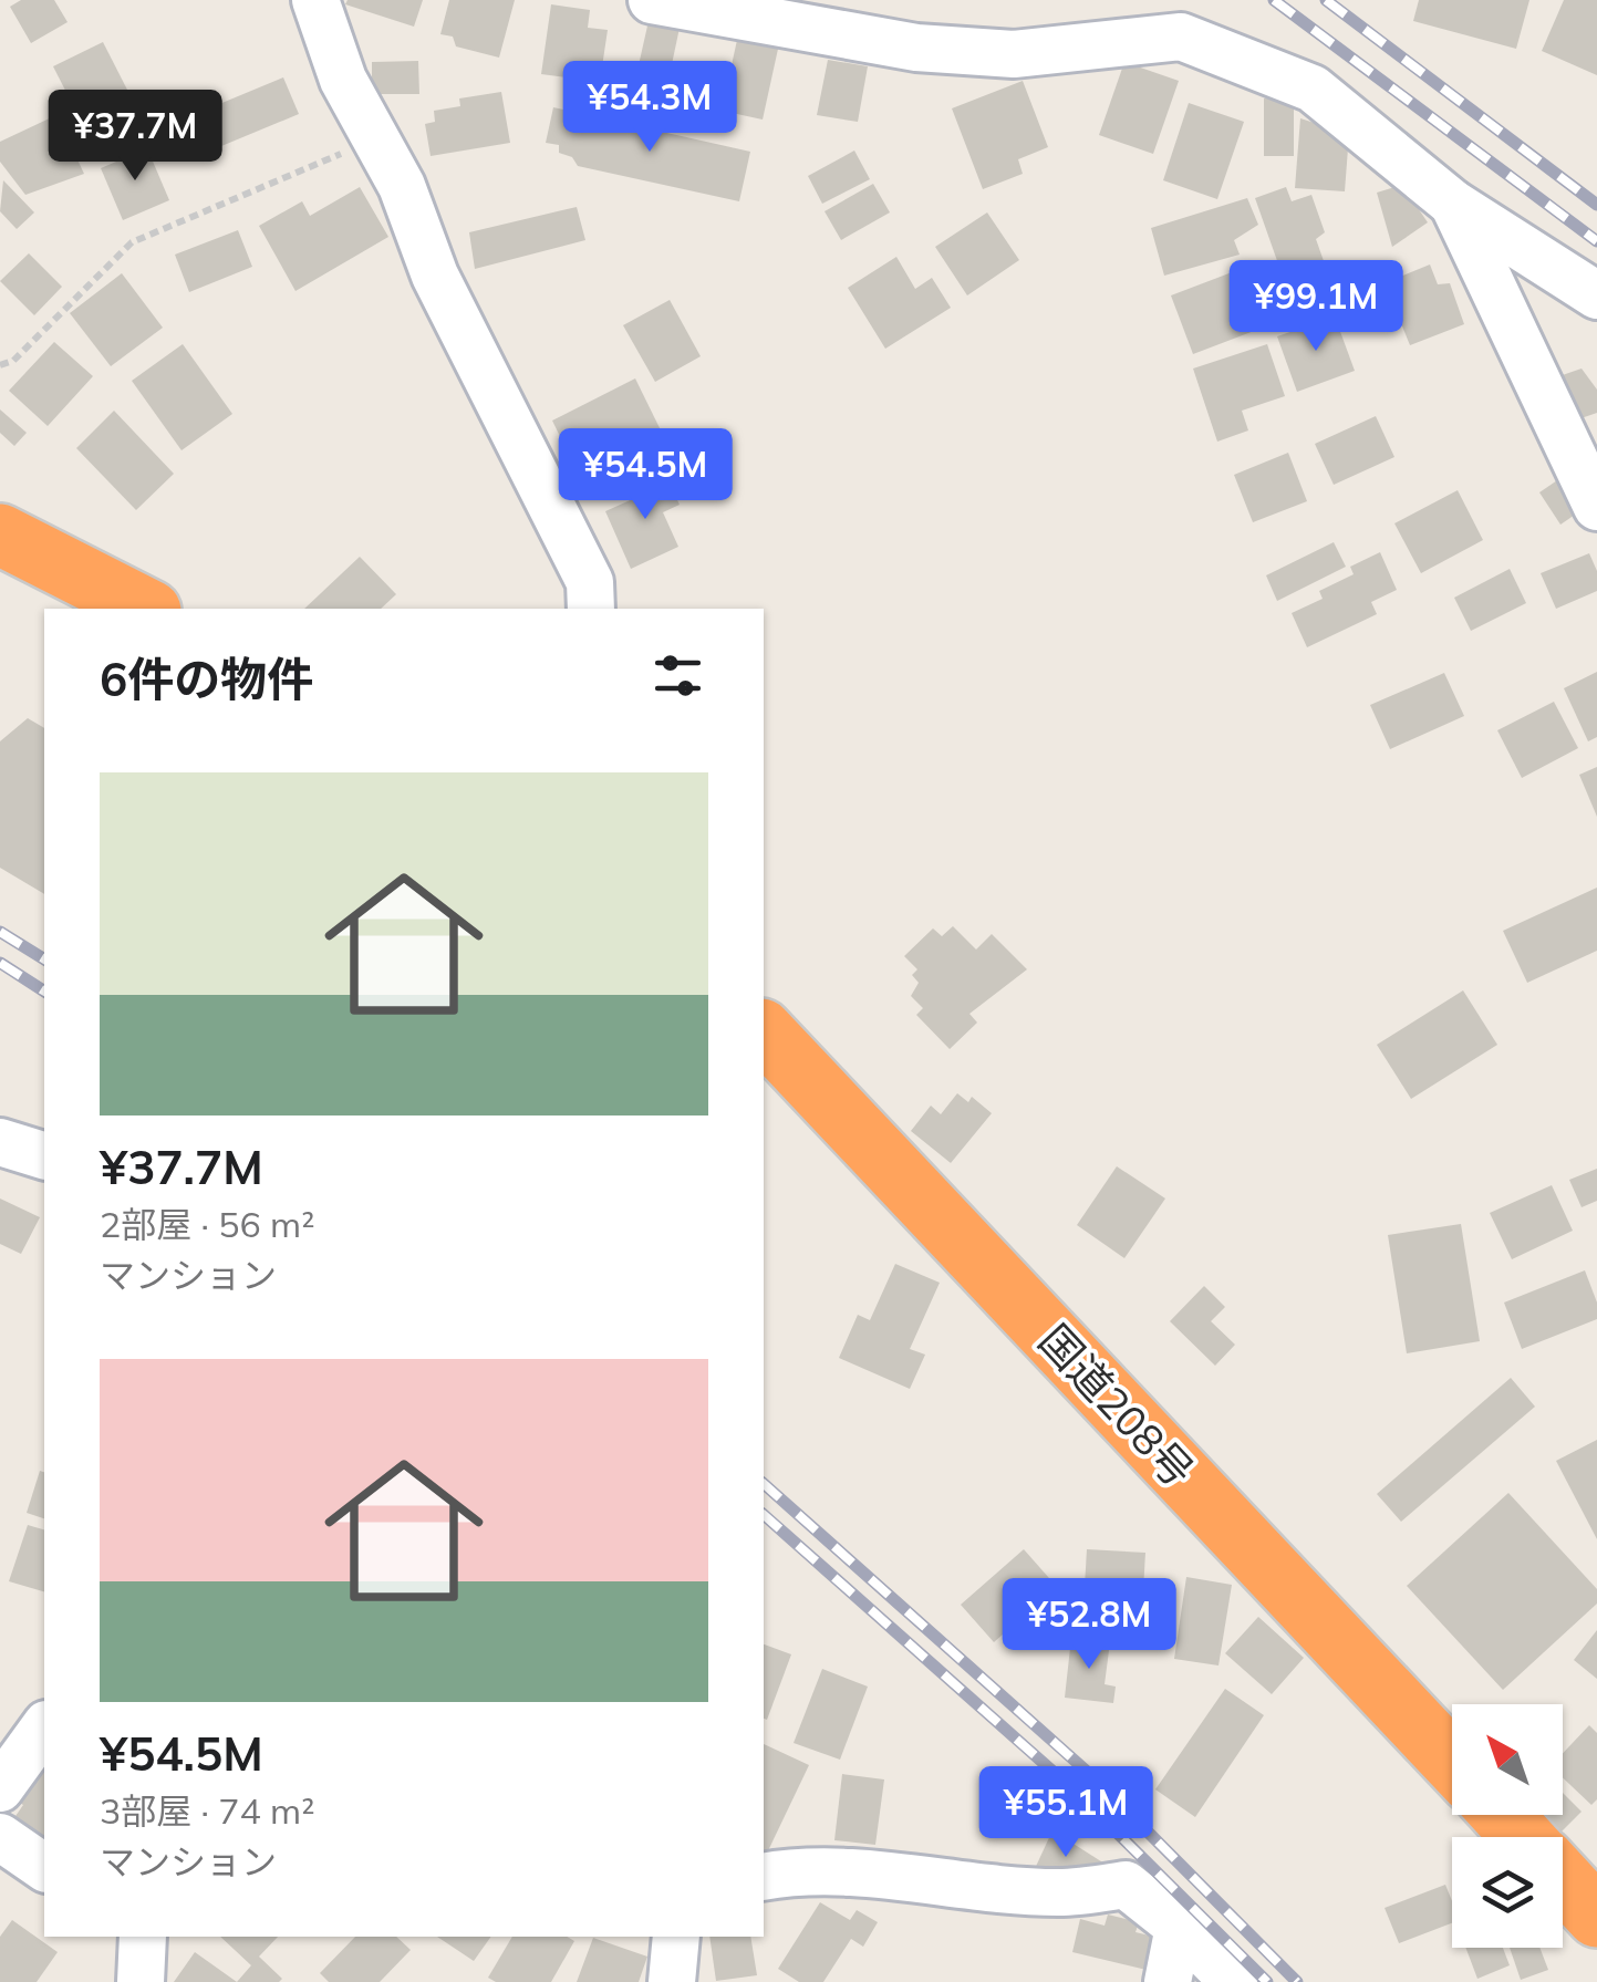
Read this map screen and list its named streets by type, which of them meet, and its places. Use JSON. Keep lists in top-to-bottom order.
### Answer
{
  "streets": {
    "highway": ["国道208号"]
  },
  "north": "top left",
  "page": {
    "price": [
      "¥54.3M",
      "¥37.7M",
      "¥99.1M",
      "¥54.5M",
      "¥52.8M",
      "¥55.1M"
    ],
    "heading": "6件の物件",
    "list": [
      {
        "name": "¥37.7M",
        "note": "2部屋 · 56 m² · マンション"
      },
      {
        "name": "¥54.5M",
        "note": "3部屋 · 74 m² · マンション"
      }
    ]
  }
}
